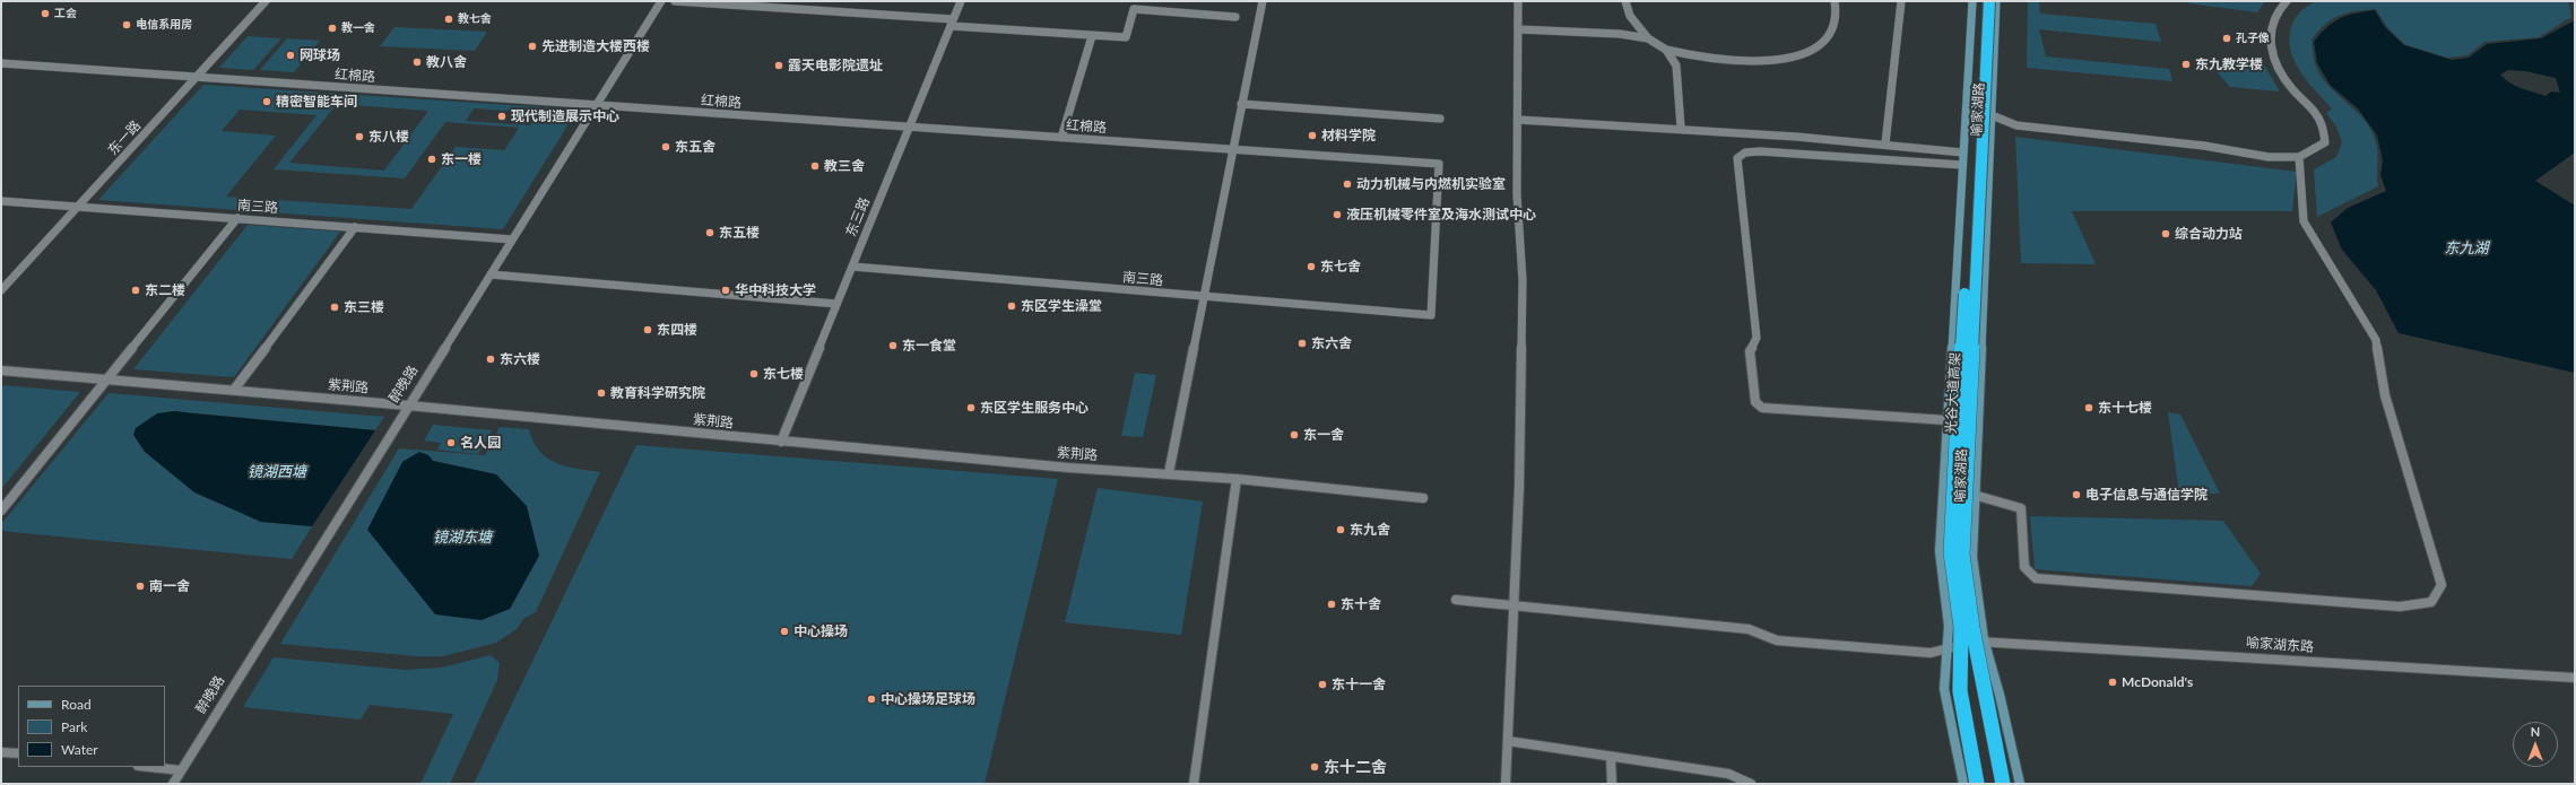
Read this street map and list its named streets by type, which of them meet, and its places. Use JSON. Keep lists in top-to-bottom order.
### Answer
{
  "streets": {
    "highway": ["光谷大道高架"],
    "main road": ["喻家湖路"],
    "street": [
      "红棉路",
      "东一路",
      "南三路",
      "东三路",
      "醉晚路",
      "紫荆路",
      "喻家湖东路"
    ]
  },
  "crossings": [
    ["红棉路", "东一路"],
    ["红棉路", "南三路"],
    ["红棉路", "东三路"],
    ["红棉路", "醉晚路"],
    ["喻家湖路", "喻家湖东路"],
    ["东一路", "南三路"],
    ["南三路", "东三路"],
    ["南三路", "醉晚路"],
    ["东三路", "紫荆路"],
    ["醉晚路", "紫荆路"]
  ],
  "water": ["东九湖", "镜湖西塘", "镜湖东塘"],
  "places": [
    "工会",
    "教七舍",
    "电信系用房",
    "教一舍",
    "孔子像",
    "先进制造大楼西楼",
    "网球场",
    "教八舍",
    "东九教学楼",
    "露天电影院遗址",
    "精密智能车间",
    "现代制造展示中心",
    "材料学院",
    "东八楼",
    "东五舍",
    "东一楼",
    "教三舍",
    "动力机械与内燃机实验室",
    "液压机械零件室及海水测试中心",
    "东五楼",
    "综合动力站",
    "东七舍",
    "东二楼",
    "华中科技大学",
    "东区学生澡堂",
    "东三楼",
    "东四楼",
    "东六舍",
    "东一食堂",
    "东六楼",
    "东七楼",
    "教育科学研究院",
    "东区学生服务中心",
    "东十七楼",
    "东一舍",
    "名人园",
    "电子信息与通信学院",
    "东九舍",
    "南一舍",
    "东十舍",
    "中心操场",
    "McDonald's",
    "东十一舍",
    "中心操场足球场",
    "东十二舍"
  ],
  "legend": ["Road", "Park", "Water"],
  "north": "top"
}
